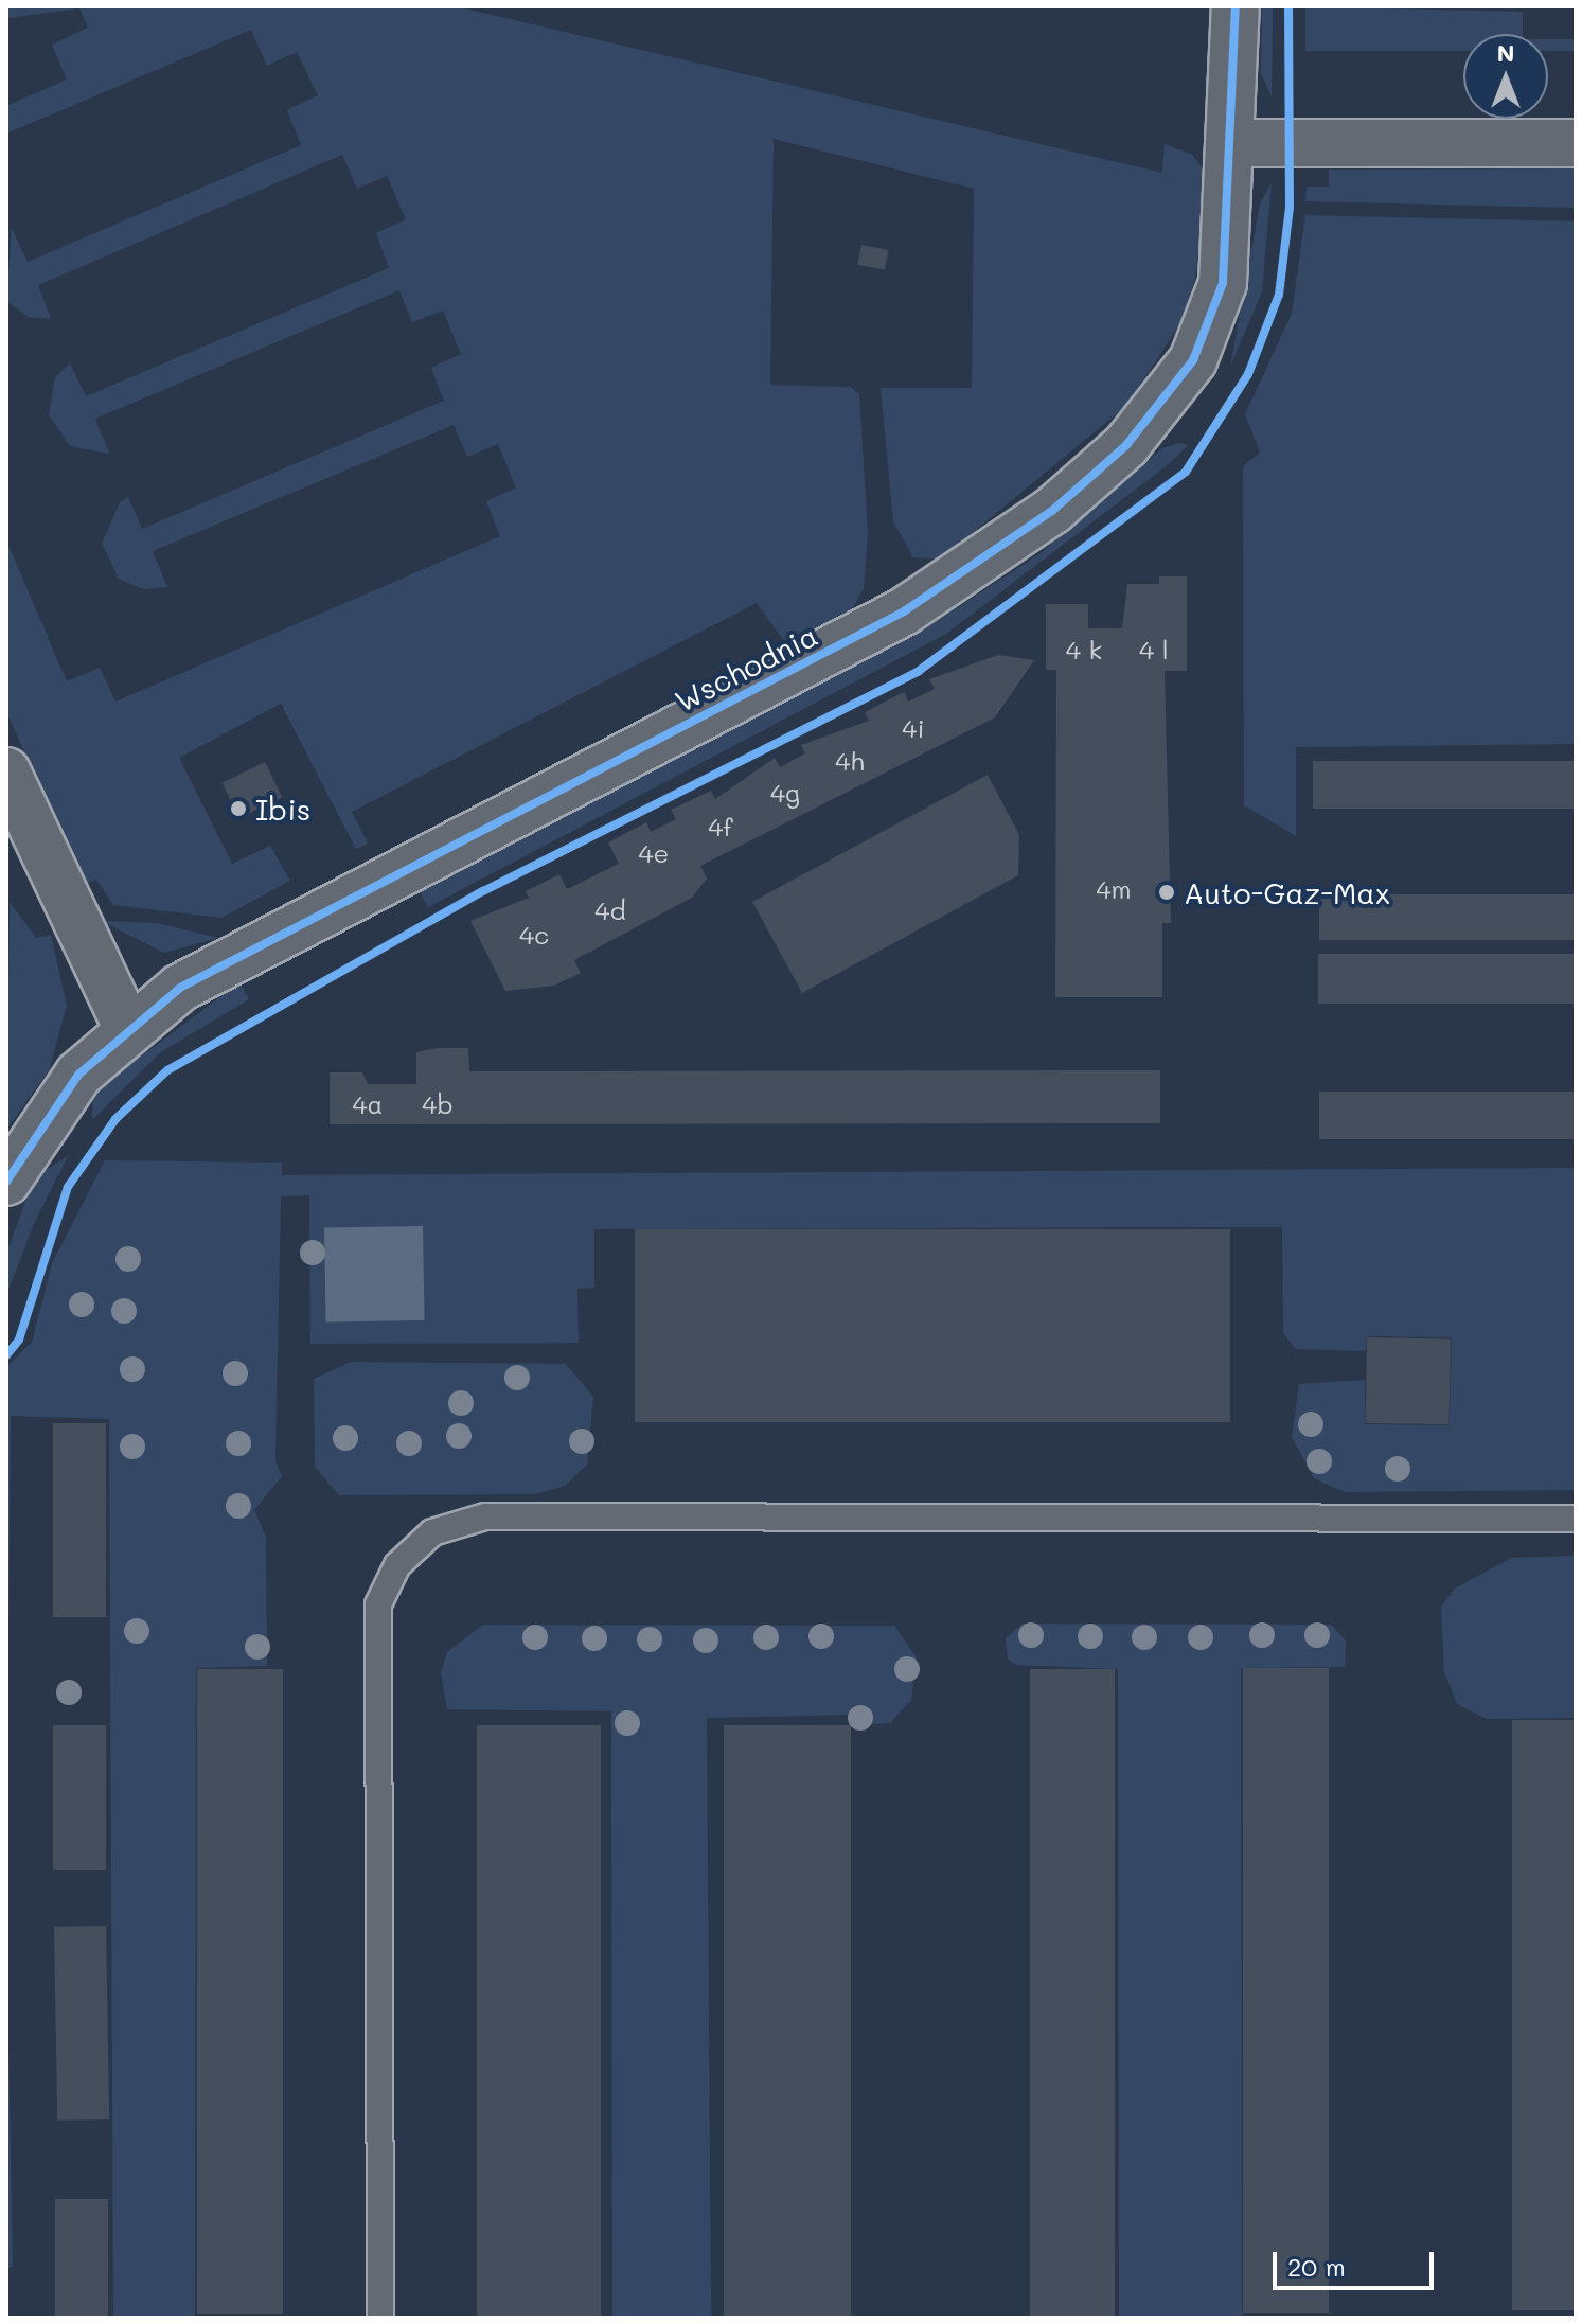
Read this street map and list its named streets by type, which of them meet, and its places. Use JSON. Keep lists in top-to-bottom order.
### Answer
{
  "streets": {
    "street": ["Wschodnia"]
  },
  "places": ["Ibis", "Auto-Gaz-Max"],
  "house_numbers": [
    "4 k",
    "4 l",
    "4i",
    "4h",
    "4g",
    "4f",
    "4e",
    "4m",
    "4d",
    "4c",
    "4a",
    "4b"
  ],
  "scale_bar": "20 m",
  "north": "top"
}
